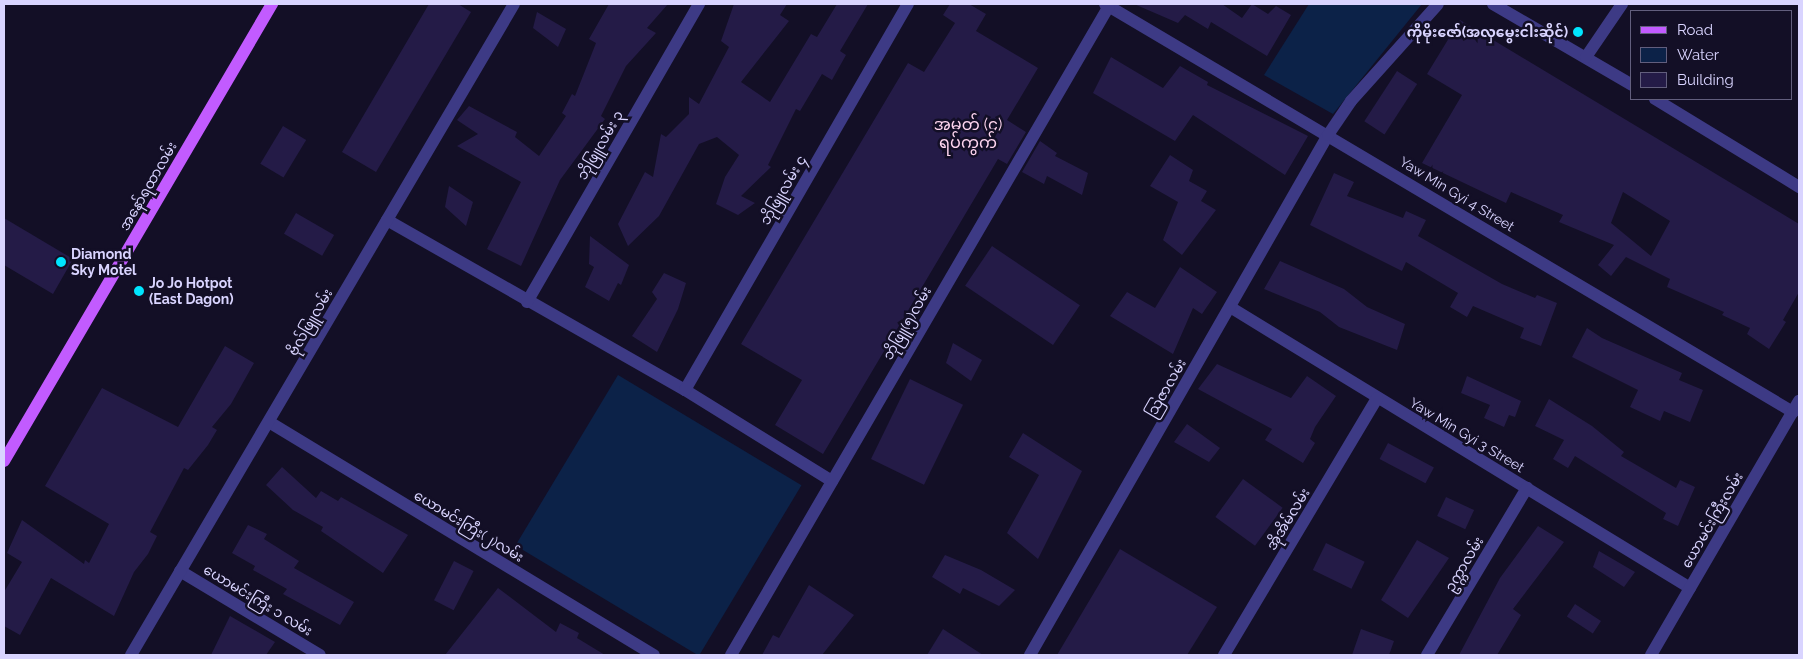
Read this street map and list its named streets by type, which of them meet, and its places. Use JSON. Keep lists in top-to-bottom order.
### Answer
{
  "streets": {
    "main road": ["အနော်ရထာလမ်း"],
    "street": [
      "ဘိုဖြူလမ်း ၃",
      "ဘိုဖြူလမ်း ၄",
      "Yaw Min Gyi 4 Street",
      "ဗိုလ်ဖြူလမ်း",
      "ဘိုဖြူ(၅)လမ်း",
      "သြဇာလမ်း",
      "Yaw Min Gyi 3 Street",
      "အိုအိမ်လမ်း",
      "ယောမင်းကြီးလမ်း",
      "ယောမင်းကြီး(၂)လမ်း",
      "ဥက္ကာလမ်း",
      "ယောမင်းကြီး ၁ လမ်း"
    ]
  },
  "crossings": [
    ["Yaw Min Gyi 4 Street", "ဘိုဖြူ(၅)လမ်း"],
    ["Yaw Min Gyi 4 Street", "သြဇာလမ်း"],
    ["Yaw Min Gyi 4 Street", "ယောမင်းကြီးလမ်း"],
    ["ဗိုလ်ဖြူလမ်း", "ယောမင်းကြီး(၂)လမ်း"],
    ["ဗိုလ်ဖြူလမ်း", "ယောမင်းကြီး ၁ လမ်း"],
    ["သြဇာလမ်း", "Yaw Min Gyi 3 Street"],
    ["Yaw Min Gyi 3 Street", "အိုအိမ်လမ်း"],
    ["Yaw Min Gyi 3 Street", "ယောမင်းကြီးလမ်း"],
    ["Yaw Min Gyi 3 Street", "ဥက္ကာလမ်း"]
  ],
  "districts": ["အမှတ် (၄) ရပ်ကွက်"],
  "places": ["ကိုမိုးဇော်(အလှမွေးငါးဆိုင်)", "Diamond Sky Motel", "Jo Jo Hotpot (East Dagon)"],
  "legend": ["Road", "Water", "Building"]
}
